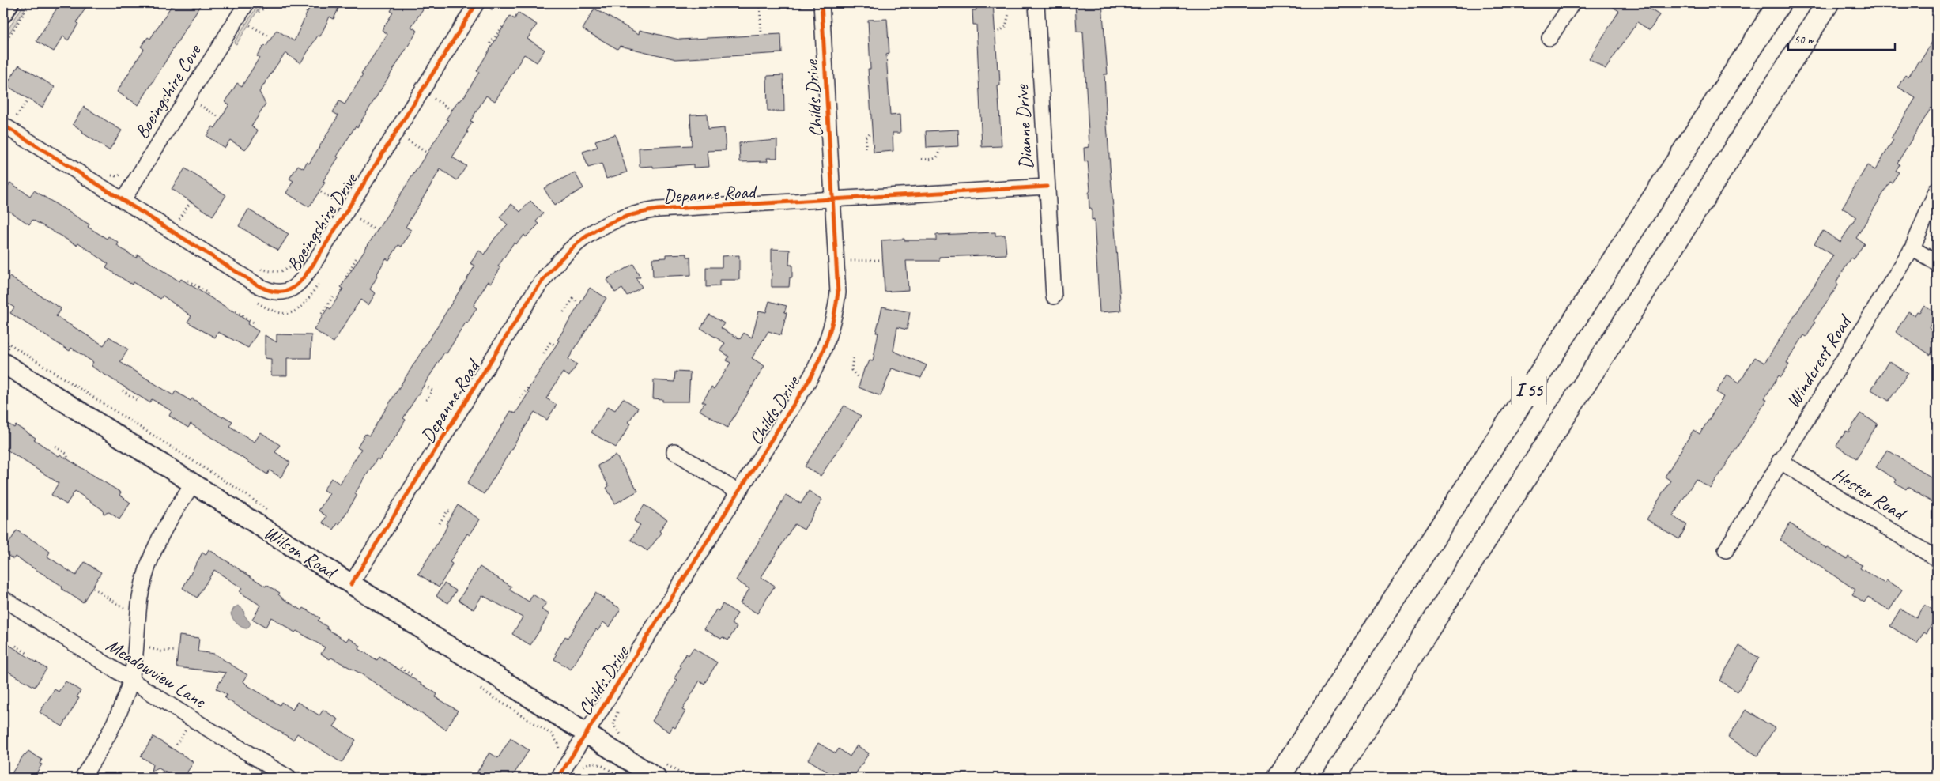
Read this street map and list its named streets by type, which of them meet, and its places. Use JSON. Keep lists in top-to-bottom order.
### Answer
{
  "streets": {
    "highway": ["I 55"],
    "street": [
      "Boeingshire Cove",
      "Childs Drive",
      "Dianne Drive",
      "Depanne Road",
      "Boeingshire Drive",
      "Windcrest Road",
      "Hester Road",
      "Wilson Road",
      "Meadowview Lane"
    ]
  },
  "crossings": [
    ["Boeingshire Cove", "Boeingshire Drive"],
    ["Childs Drive", "Depanne Road"],
    ["Childs Drive", "Wilson Road"],
    ["Dianne Drive", "Depanne Road"],
    ["Depanne Road", "Wilson Road"],
    ["Windcrest Road", "Hester Road"]
  ],
  "scale_bar": "50 m"
}
